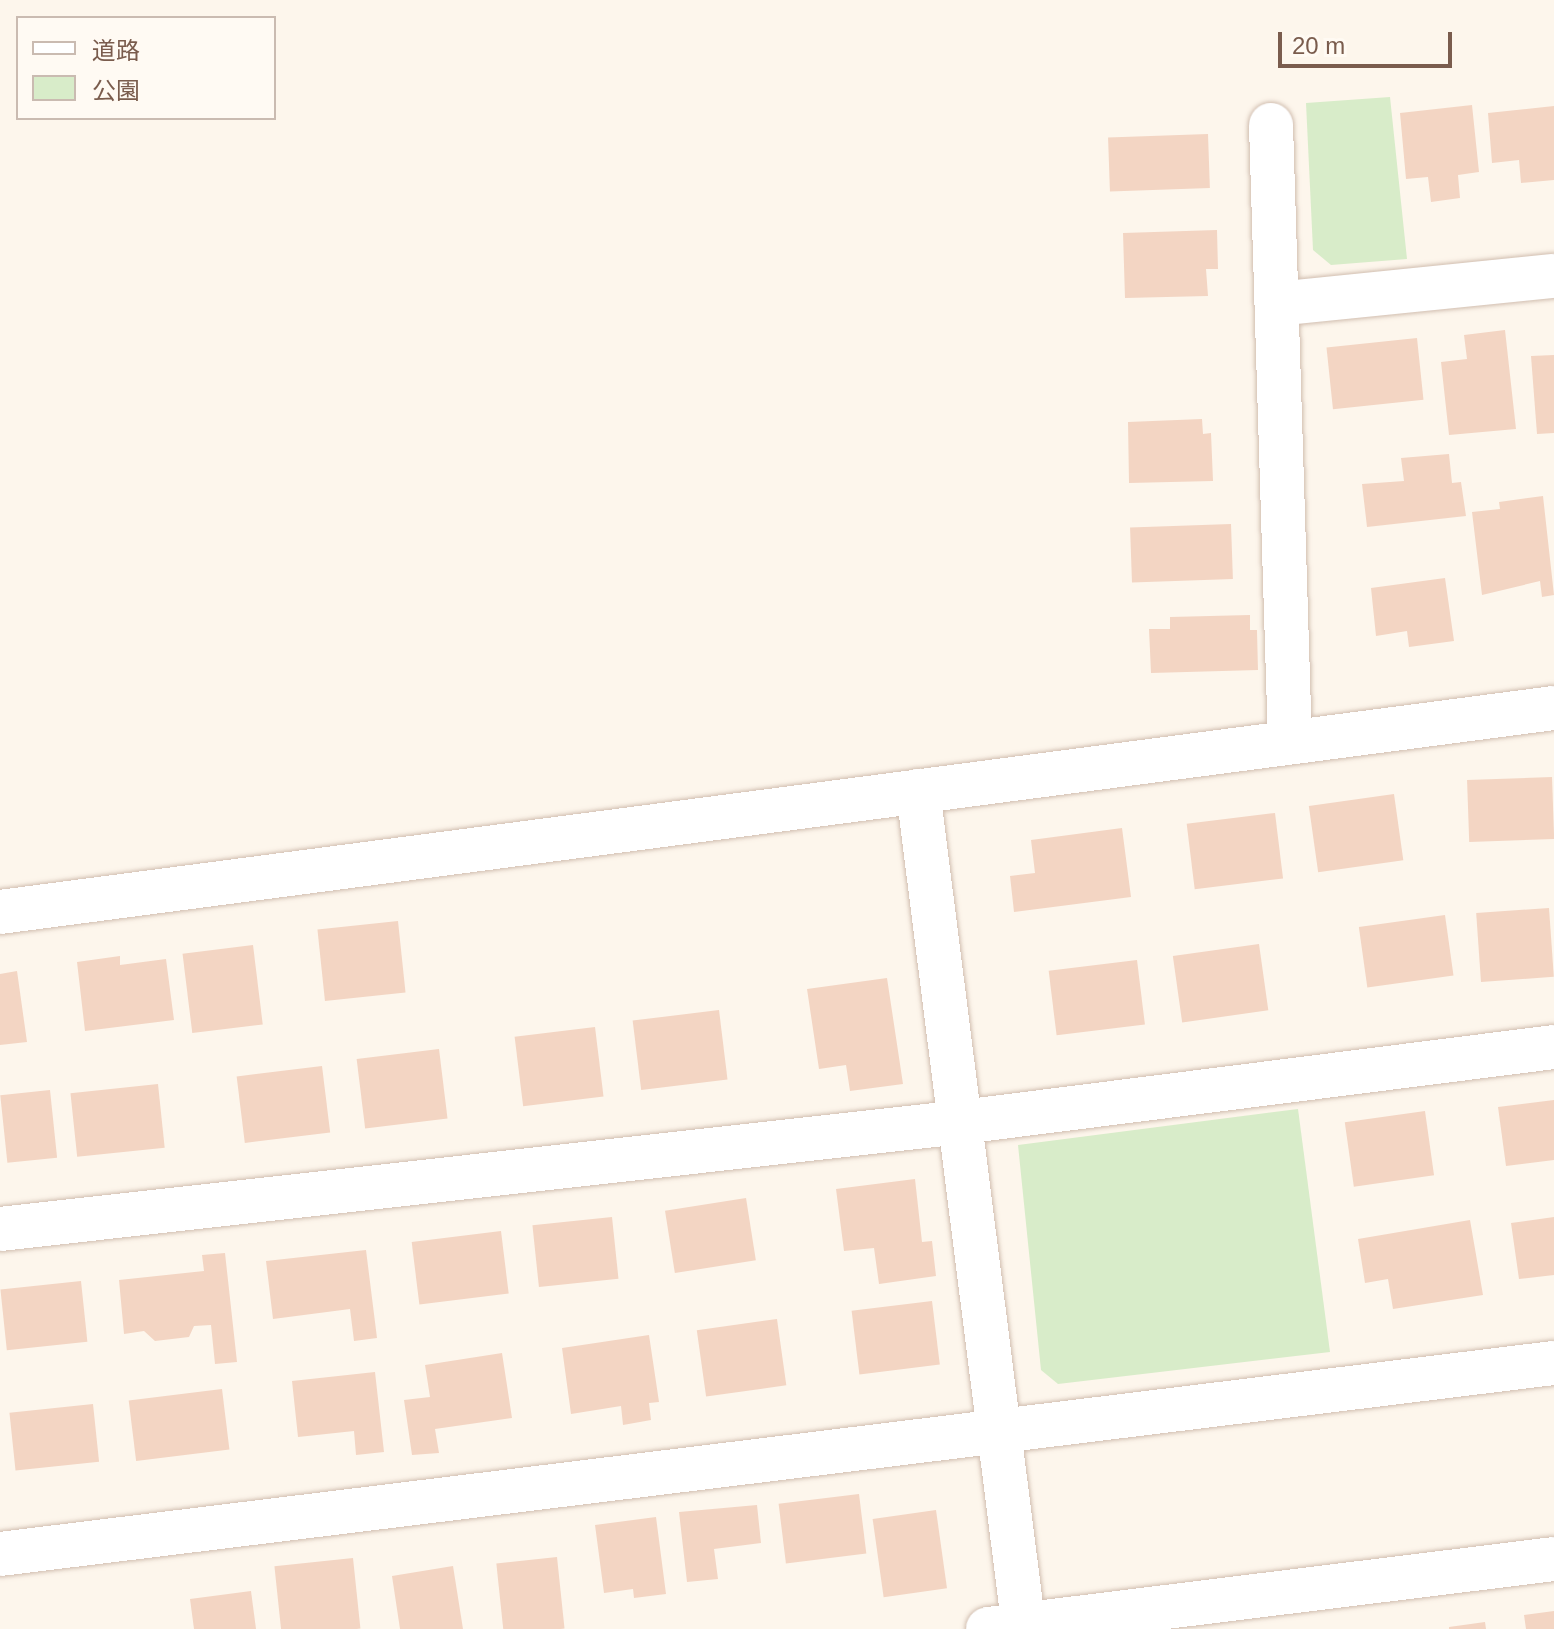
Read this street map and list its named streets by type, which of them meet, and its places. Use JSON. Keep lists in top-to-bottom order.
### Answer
{
  "legend": ["道路", "公園"],
  "scale_bar": "20 m"
}
